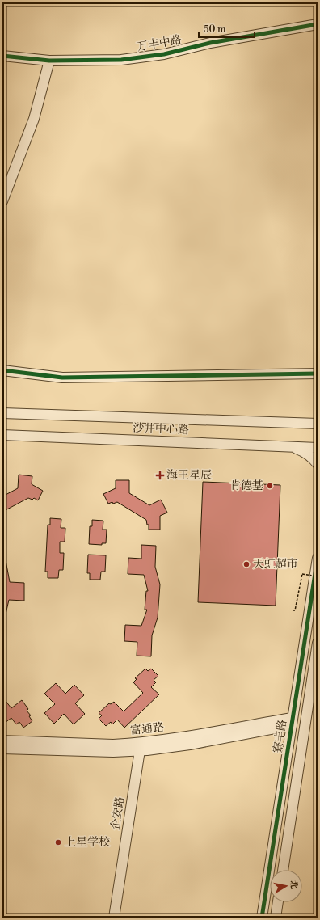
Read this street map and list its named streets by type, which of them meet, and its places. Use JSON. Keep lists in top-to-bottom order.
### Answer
{
  "streets": {
    "street": [
      "万丰中路",
      "沙井中心路",
      "富通路",
      "寮丰路",
      "企安路"
    ]
  },
  "crossings": [
    ["富通路", "寮丰路"],
    ["富通路", "企安路"]
  ],
  "places": {
    "health": ["海王星辰"],
    "other": ["肯德基", "天虹超市", "上星学校"]
  },
  "scale_bar": "50 m",
  "north": "right"
}
